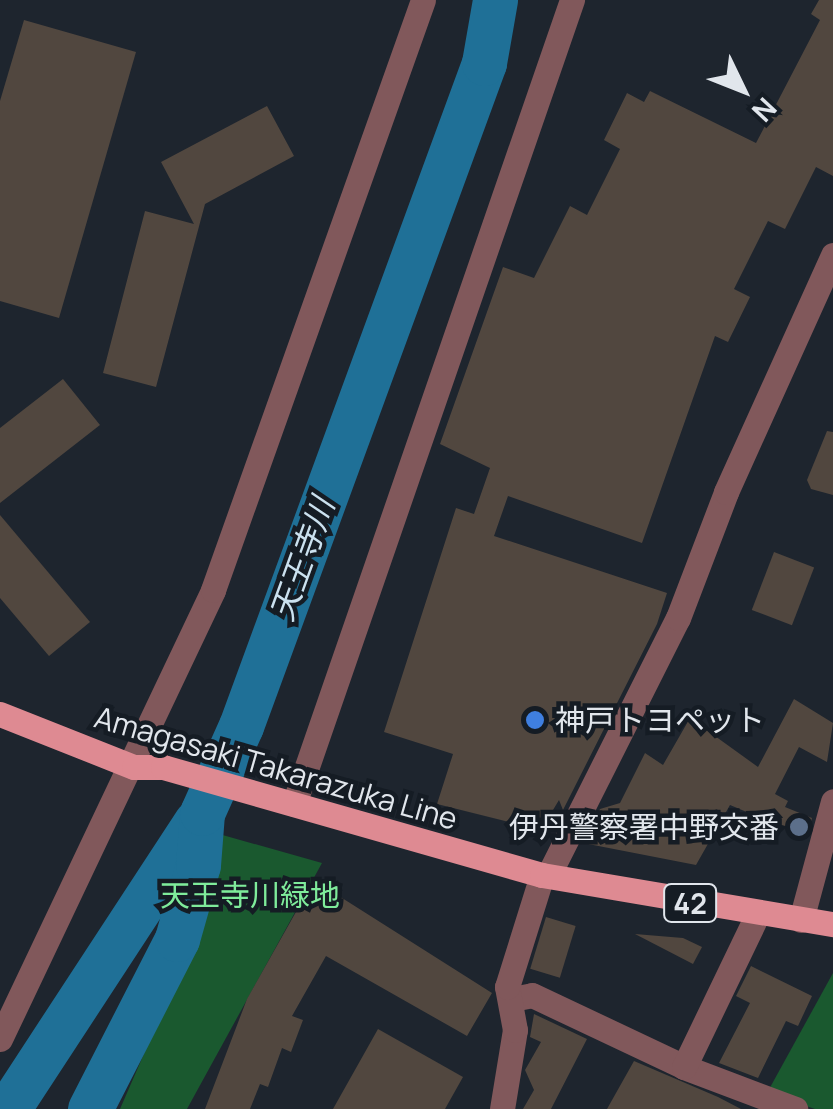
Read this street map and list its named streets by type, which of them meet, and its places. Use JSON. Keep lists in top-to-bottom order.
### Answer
{
  "streets": {
    "main road": ["Amagasaki Takarazuka Line", "42"]
  },
  "water": ["天王寺川"],
  "parks": ["天王寺川緑地"],
  "places": ["神戸トヨペット", "伊丹警察署中野交番"],
  "north": "bottom right"
}
